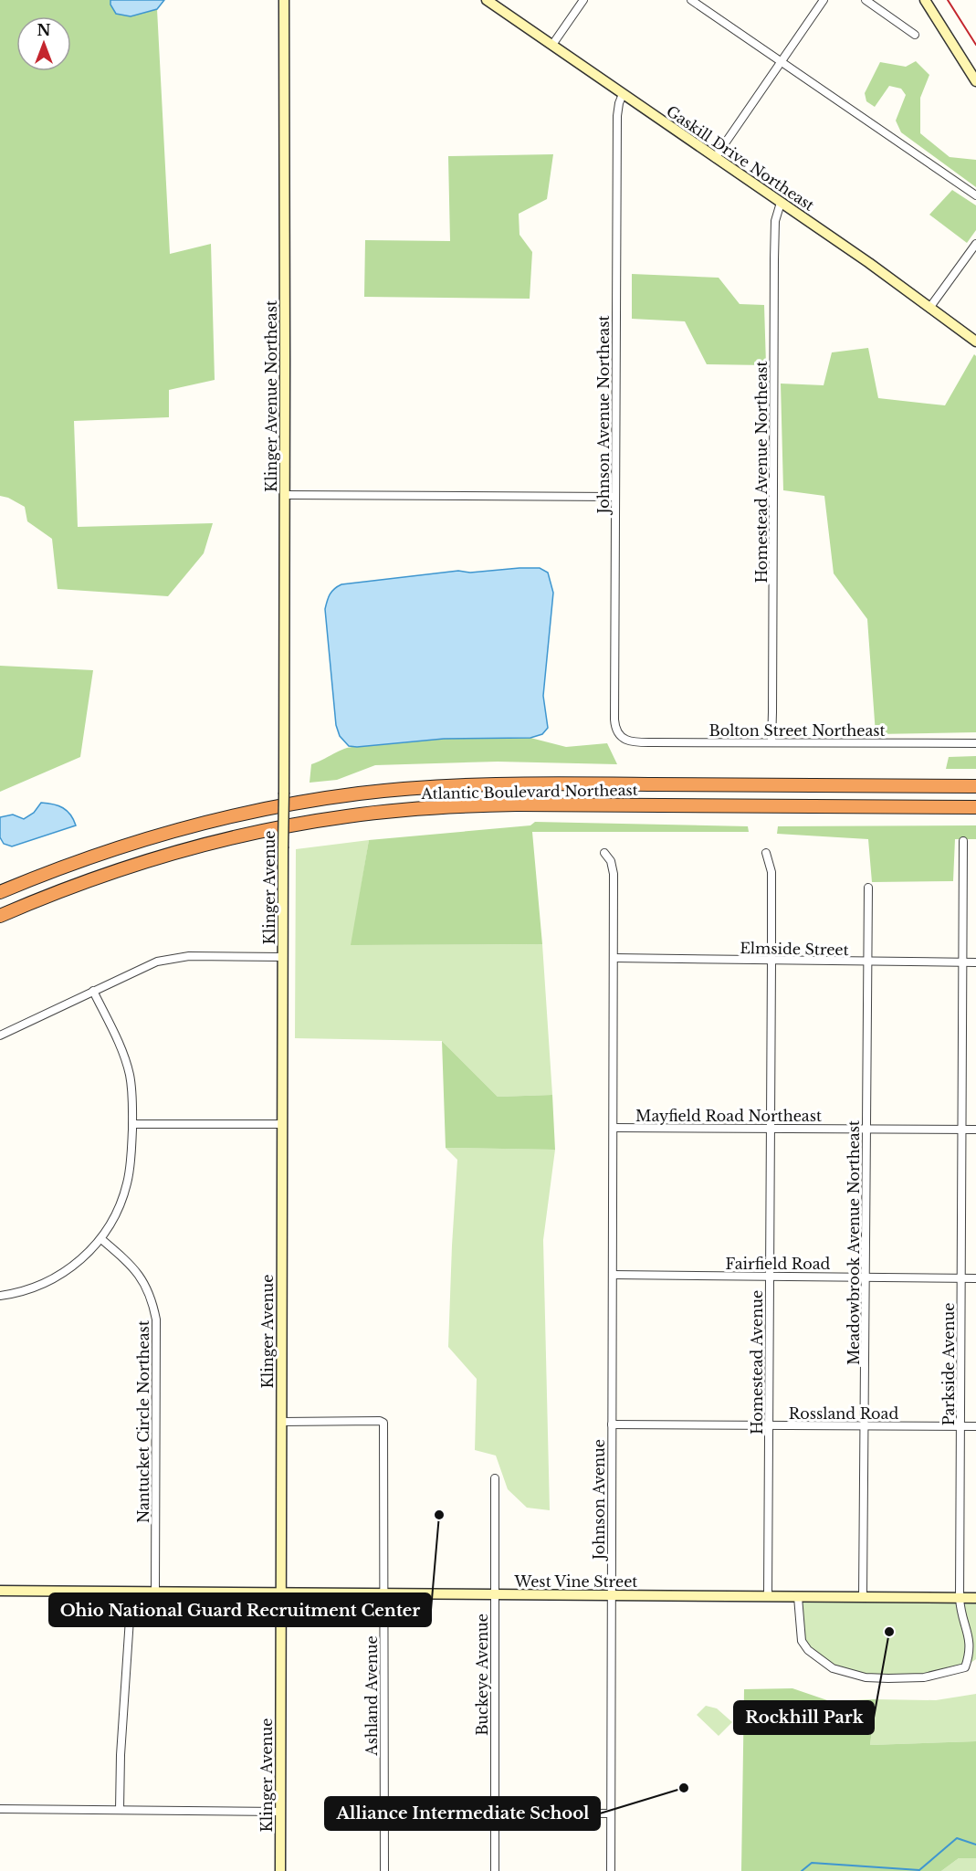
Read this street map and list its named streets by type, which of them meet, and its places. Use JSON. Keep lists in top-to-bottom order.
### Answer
{
  "streets": {
    "highway": ["Atlantic Boulevard Northeast"],
    "street": [
      "Gaskill Drive Northeast",
      "Klinger Avenue Northeast",
      "Johnson Avenue Northeast",
      "Homestead Avenue Northeast",
      "Bolton Street Northeast",
      "Klinger Avenue",
      "Elmside Street",
      "Mayfield Road Northeast",
      "Meadowbrook Avenue Northeast",
      "Fairfield Road",
      "Homestead Avenue",
      "Parkside Avenue",
      "Rossland Road",
      "Nantucket Circle Northeast",
      "Johnson Avenue",
      "West Vine Street",
      "Buckeye Avenue",
      "Ashland Avenue"
    ]
  },
  "crossings": [
    ["Gaskill Drive Northeast", "Johnson Avenue Northeast"],
    ["Gaskill Drive Northeast", "Homestead Avenue Northeast"],
    ["Klinger Avenue Northeast", "Klinger Avenue"],
    ["Johnson Avenue Northeast", "Bolton Street Northeast"],
    ["Homestead Avenue Northeast", "Bolton Street Northeast"],
    ["Klinger Avenue", "West Vine Street"],
    ["Klinger Avenue", "Ashland Avenue"],
    ["Elmside Street", "Meadowbrook Avenue Northeast"],
    ["Elmside Street", "Parkside Avenue"],
    ["Mayfield Road Northeast", "Meadowbrook Avenue Northeast"],
    ["Mayfield Road Northeast", "Homestead Avenue"],
    ["Mayfield Road Northeast", "Parkside Avenue"],
    ["Mayfield Road Northeast", "Johnson Avenue"],
    ["Meadowbrook Avenue Northeast", "Fairfield Road"],
    ["Meadowbrook Avenue Northeast", "Rossland Road"],
    ["Meadowbrook Avenue Northeast", "West Vine Street"],
    ["Fairfield Road", "Homestead Avenue"],
    ["Fairfield Road", "Parkside Avenue"],
    ["Fairfield Road", "Johnson Avenue"],
    ["Homestead Avenue", "Rossland Road"],
    ["Homestead Avenue", "West Vine Street"],
    ["Parkside Avenue", "Rossland Road"],
    ["Parkside Avenue", "West Vine Street"],
    ["Rossland Road", "Johnson Avenue"],
    ["Nantucket Circle Northeast", "West Vine Street"],
    ["Johnson Avenue", "West Vine Street"],
    ["West Vine Street", "Buckeye Avenue"],
    ["West Vine Street", "Ashland Avenue"]
  ],
  "places": ["Ohio National Guard Recruitment Center", "Rockhill Park", "Alliance Intermediate School"],
  "north": "top"
}
